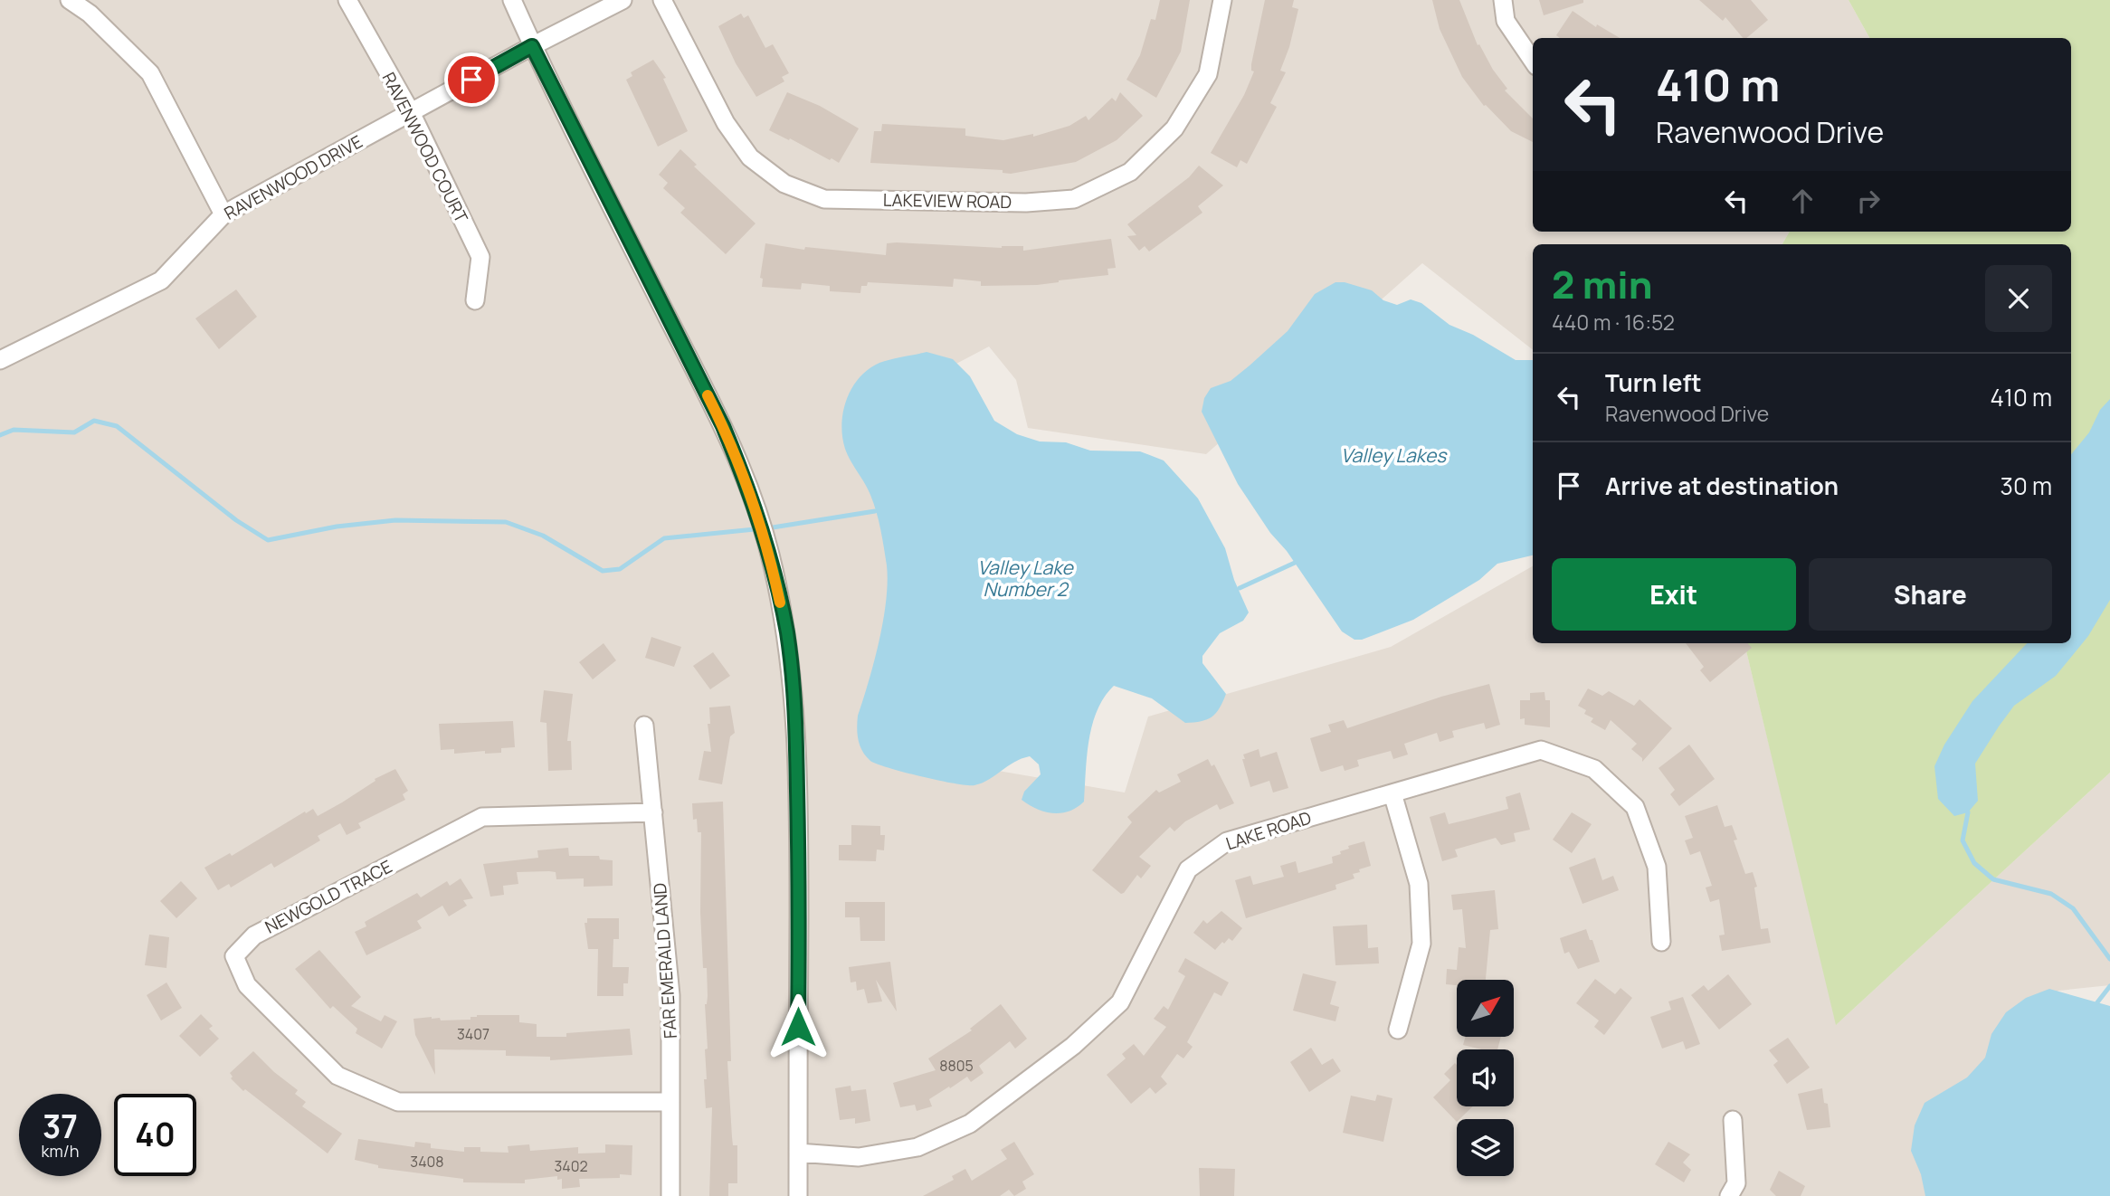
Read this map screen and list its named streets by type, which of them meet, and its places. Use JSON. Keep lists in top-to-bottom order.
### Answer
{
  "streets": {
    "street": [
      "RAVENWOOD COURT",
      "RAVENWOOD DRIVE",
      "LAKEVIEW ROAD",
      "LAKE ROAD",
      "NEWGOLD TRACE",
      "FAR EMERALD LAND"
    ]
  },
  "crossings": [
    ["RAVENWOOD COURT", "RAVENWOOD DRIVE"],
    ["NEWGOLD TRACE", "FAR EMERALD LAND"]
  ],
  "water": ["Valley Lakes", "Valley Lake Number 2"],
  "house_numbers": [
    "3407",
    "8805",
    "3408",
    "3402"
  ],
  "north": "top right",
  "page": {
    "turn": ["410 m", "Ravenwood Drive"],
    "heading": ["2 min", "440 m · 16:52"],
    "list": [
      {
        "name": "Turn left",
        "note": "Ravenwood Drive",
        "value": "410 m"
      },
      {
        "name": "Arrive at destination",
        "value": "30 m"
      }
    ],
    "buttons": ["Exit", "Share"],
    "speed": "37 km/h",
    "limit": "40"
  }
}
